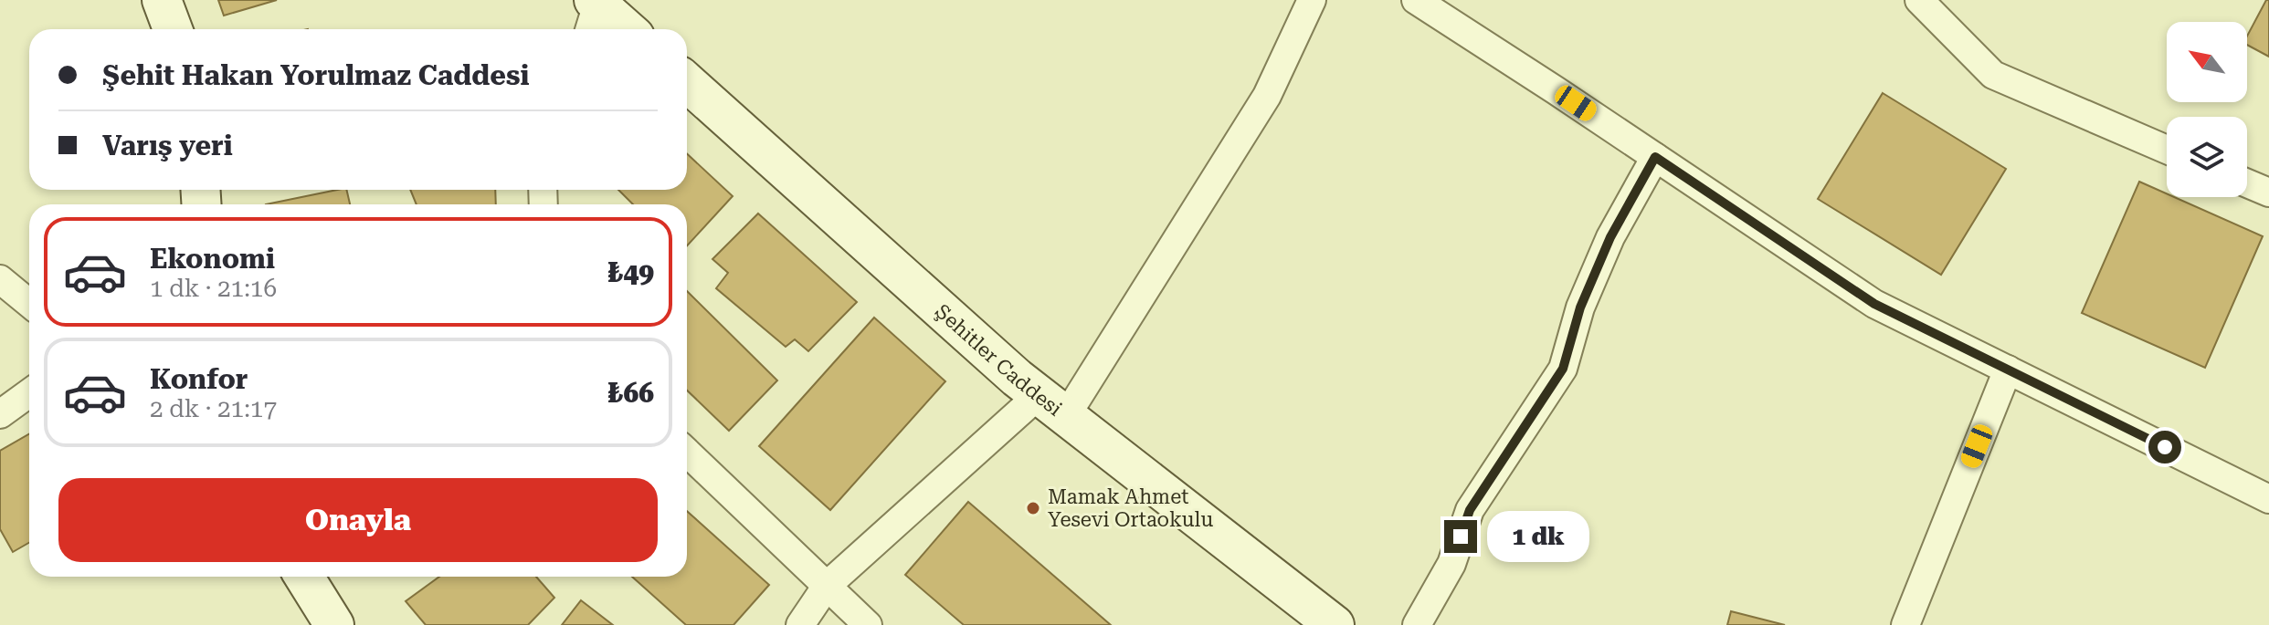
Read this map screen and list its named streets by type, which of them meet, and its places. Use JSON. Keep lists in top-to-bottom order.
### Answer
{
  "streets": {
    "street": ["Şehitler Caddesi"]
  },
  "places": ["Mamak Ahmet Yesevi Ortaokulu"],
  "north": "top left",
  "page": {
    "banner": ["Şehit Hakan Yorulmaz Caddesi", "Varış yeri"],
    "list": [
      {
        "name": "Ekonomi",
        "note": "1 dk · 21:16",
        "value": "₺49"
      },
      {
        "name": "Konfor",
        "note": "2 dk · 21:17",
        "value": "₺66"
      }
    ],
    "buttons": "Onayla",
    "bubble": "1 dk"
  }
}
